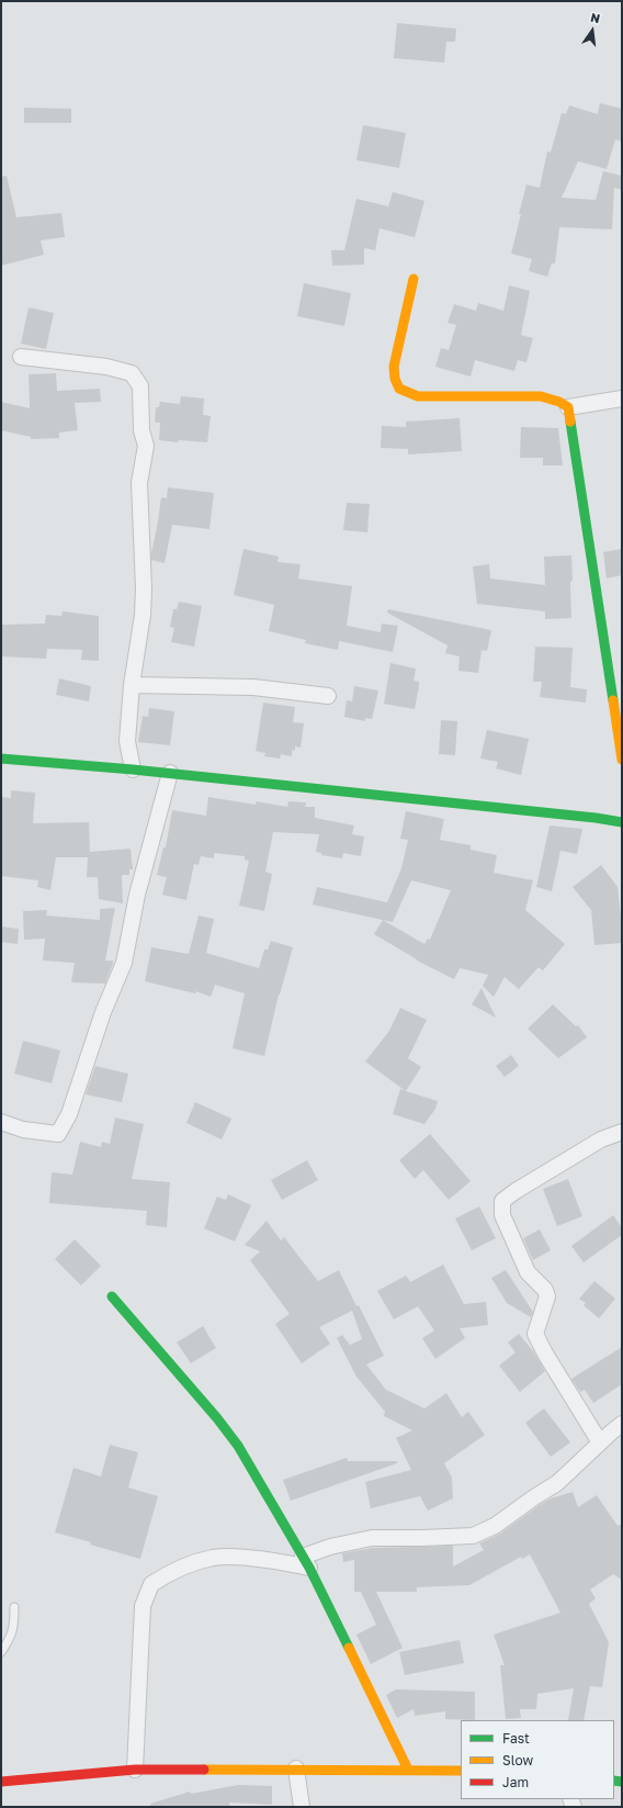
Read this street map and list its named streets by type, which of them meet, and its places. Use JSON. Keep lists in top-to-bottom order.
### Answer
{
  "legend": ["Fast", "Slow", "Jam"],
  "north": "top"
}
